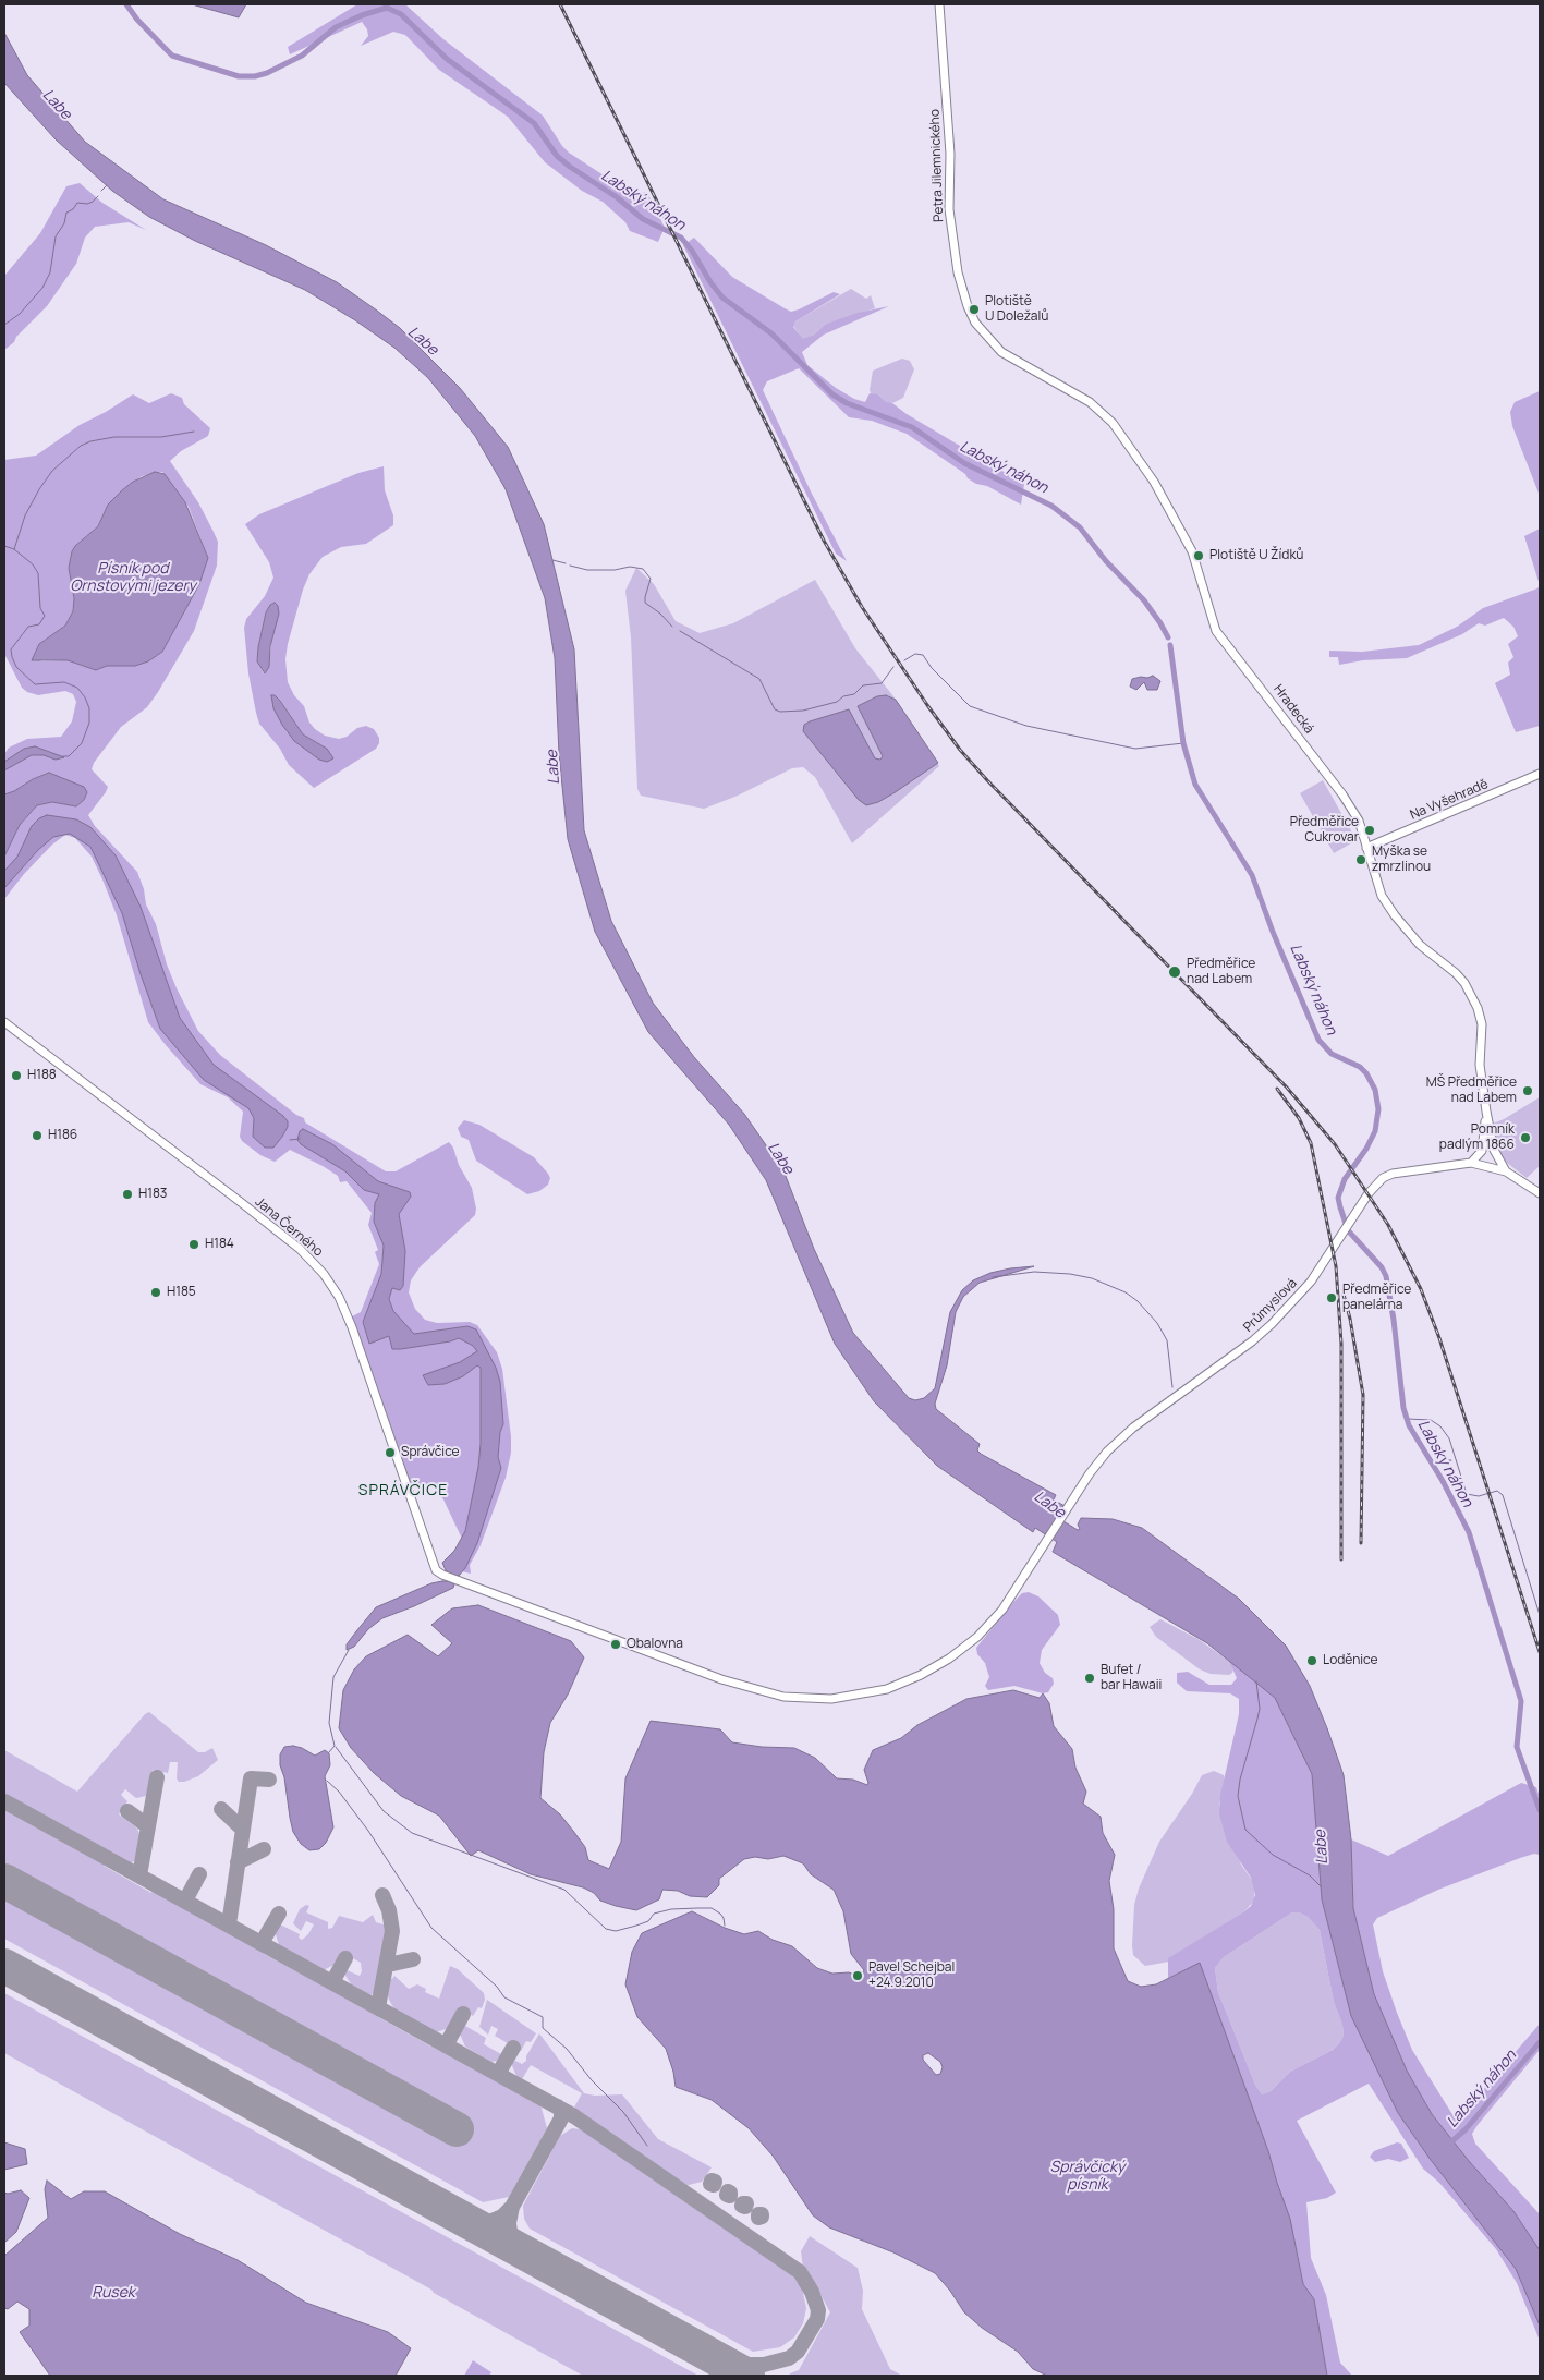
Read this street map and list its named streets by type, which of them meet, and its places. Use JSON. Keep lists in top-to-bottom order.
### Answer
{
  "streets": {
    "street": [
      "Petra Jilemnického",
      "Hradecká",
      "Na Vyšehradě",
      "Jana Černého",
      "Průmyslová"
    ]
  },
  "crossings": [
    ["Petra Jilemnického", "Hradecká"],
    ["Hradecká", "Na Vyšehradě"],
    ["Jana Černého", "Průmyslová"]
  ],
  "districts": ["SPRÁVČICE"],
  "water": [
    "Labe",
    "Labský náhon",
    "Písník pod Ornstovými jezery",
    "Správčický písník",
    "Rusek"
  ],
  "places": [
    "Plotiště U Doležalů",
    "Plotiště U Žídků",
    "Předměřice Cukrovar",
    "Myška se zmrzlinou",
    "Předměřice nad Labem",
    "H188",
    "MŠ Předměřice nad Labem",
    "H186",
    "Pomník padlým 1866",
    "H183",
    "H184",
    "H185",
    "Předměřice panelárna",
    "Správčice",
    "Obalovna",
    "Loděnice",
    "Bufet / bar Hawaii",
    "Pavel Schejbal +24.9.2010"
  ]
}
